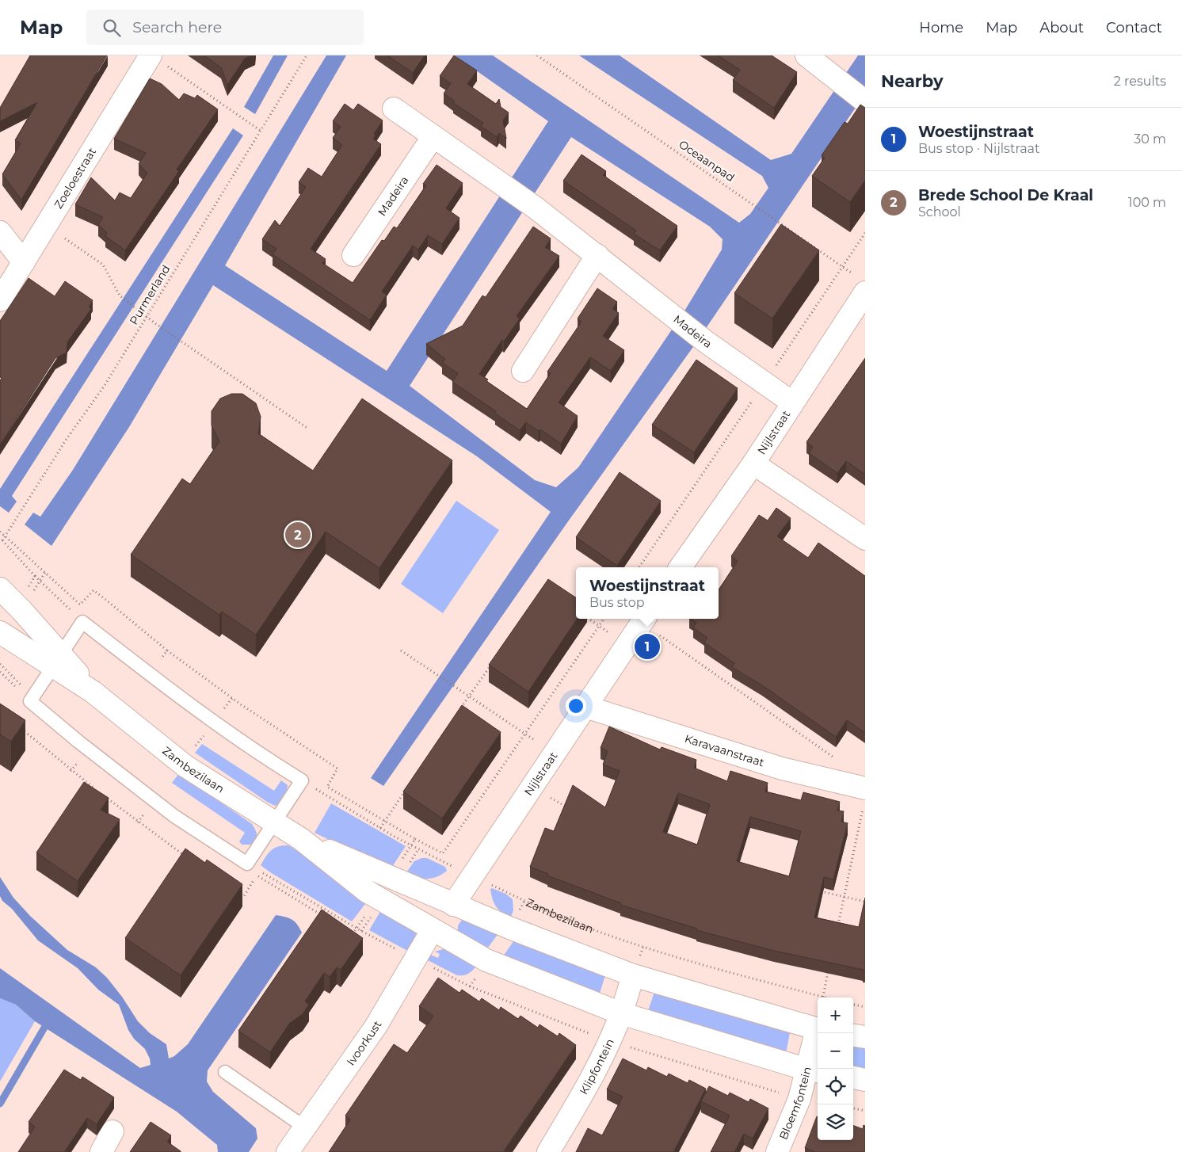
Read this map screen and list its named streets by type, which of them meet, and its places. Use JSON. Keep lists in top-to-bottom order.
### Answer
{
  "streets": {
    "street": [
      "Zoeloestraat",
      "Madeira",
      "Nijlstraat",
      "Karavaanstraat",
      "Zambezilaan",
      "Ivoorkust",
      "Klipfontein",
      "Bloemfontein"
    ],
    "path": ["Oceaanpad", "Purmerland"]
  },
  "crossings": [
    ["Oceaanpad", "Nijlstraat"],
    ["Madeira", "Nijlstraat"],
    ["Nijlstraat", "Karavaanstraat"],
    ["Nijlstraat", "Zambezilaan"],
    ["Nijlstraat", "Ivoorkust"],
    ["Zambezilaan", "Ivoorkust"],
    ["Zambezilaan", "Klipfontein"],
    ["Zambezilaan", "Bloemfontein"]
  ],
  "page": {
    "header": "Map",
    "search": "Search here",
    "nav": [
      "Home",
      "Map",
      "About",
      "Contact"
    ],
    "heading": ["Nearby", "2 results"],
    "list": [
      {
        "mark": "1",
        "name": "Woestijnstraat",
        "note": "Bus stop · Nijlstraat",
        "value": "30 m"
      },
      {
        "mark": "2",
        "name": "Brede School De Kraal",
        "note": "School",
        "value": "100 m"
      }
    ],
    "pins": ["2", "1"],
    "popup": ["Woestijnstraat", "Bus stop"],
    "map_buttons": ["+", "−"]
  }
}
